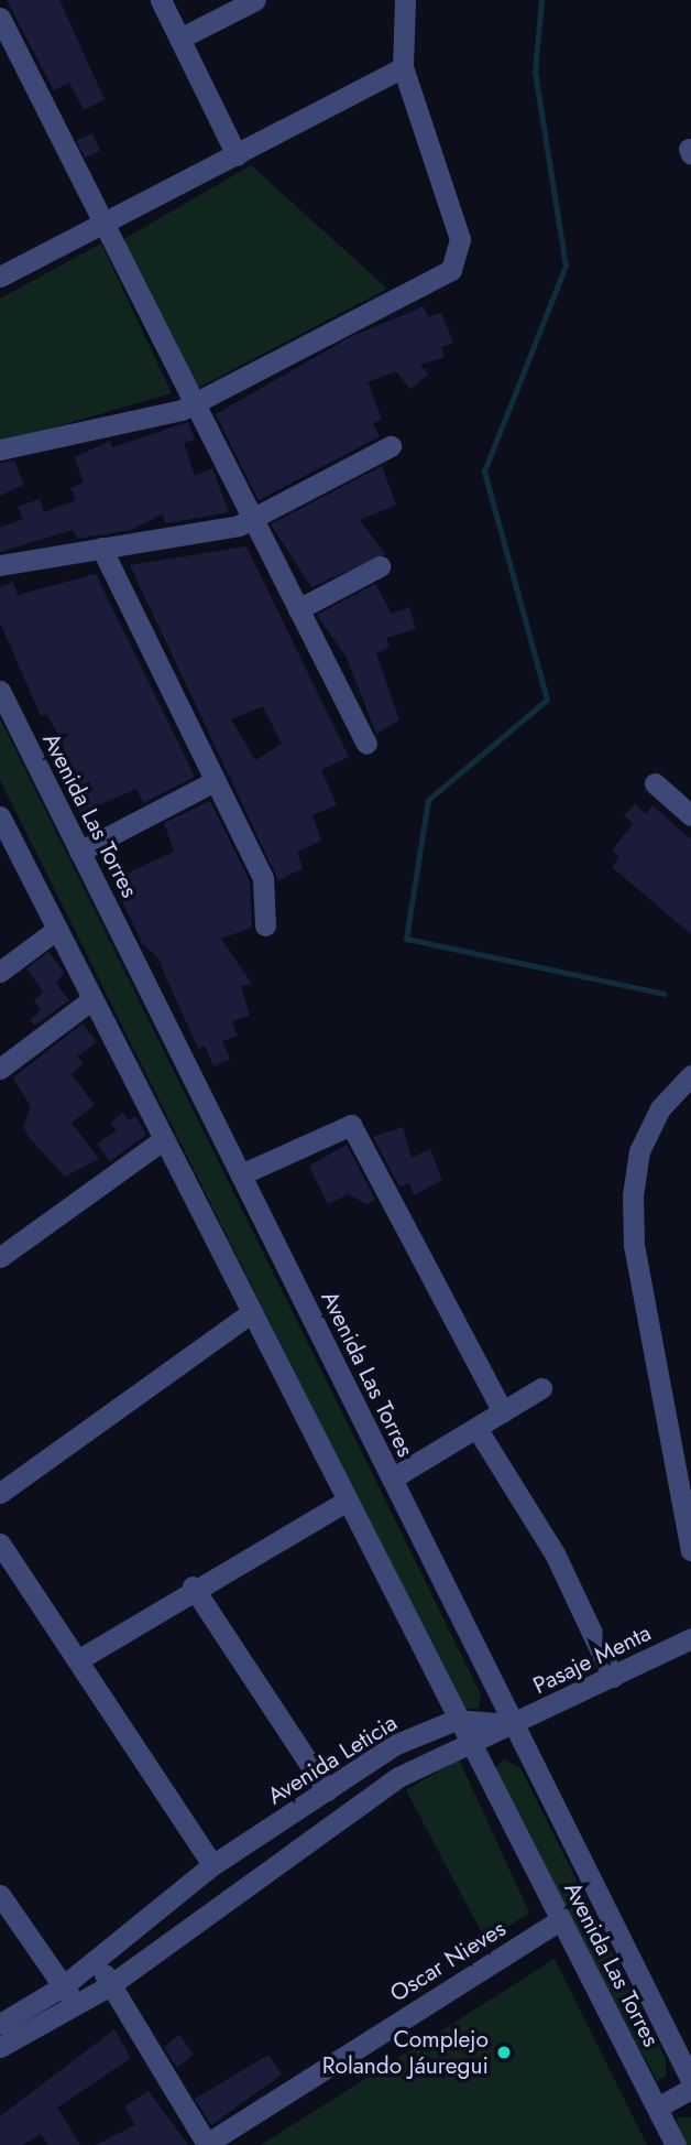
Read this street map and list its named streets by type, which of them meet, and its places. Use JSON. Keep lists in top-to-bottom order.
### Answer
{
  "streets": {
    "street": [
      "Avenida Las Torres",
      "Pasaje Menta",
      "Avenida Leticia",
      "Oscar Nieves"
    ]
  },
  "crossings": [
    ["Avenida Las Torres", "Pasaje Menta"],
    ["Avenida Las Torres", "Avenida Leticia"],
    ["Avenida Las Torres", "Oscar Nieves"],
    ["Pasaje Menta", "Avenida Leticia"]
  ],
  "places": ["Complejo Rolando Jáuregui"]
}
